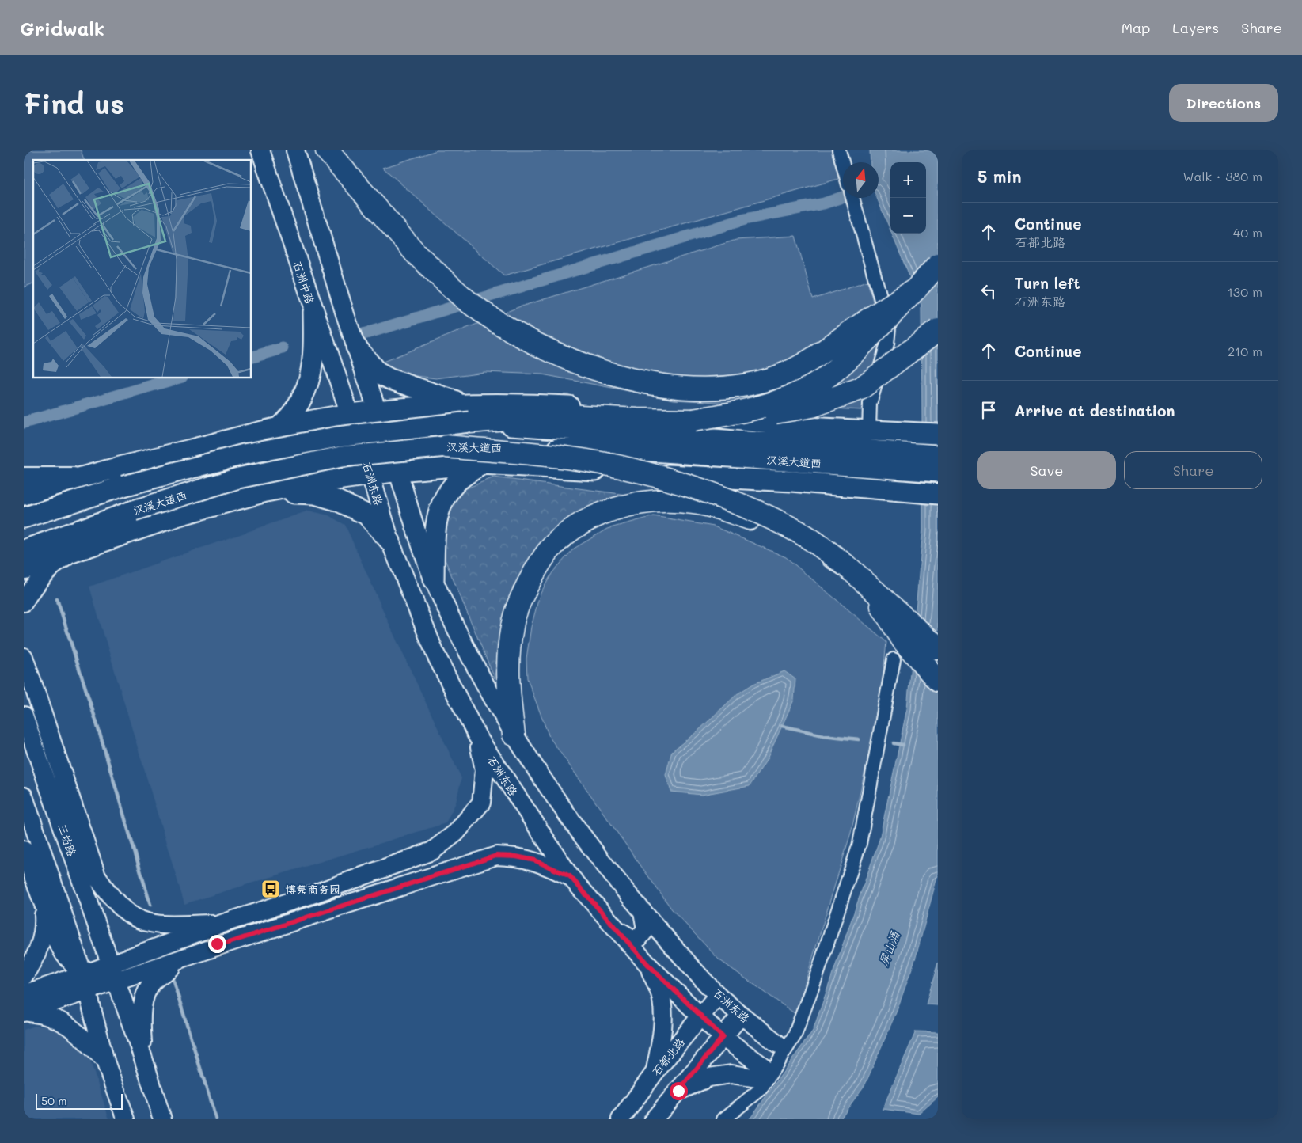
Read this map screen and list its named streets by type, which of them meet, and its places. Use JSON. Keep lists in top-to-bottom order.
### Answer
{
  "streets": {
    "main road": [
      "石洲中路",
      "汉溪大道西",
      "石洲东路",
      "三坊路",
      "石都北路"
    ]
  },
  "crossings": [
    ["石洲中路", "石洲东路"],
    ["石洲东路", "石都北路"]
  ],
  "water": ["屏山涌"],
  "places": {
    "bus stop": ["博隽商务园"]
  },
  "scale_bar": "50 m",
  "north": "top",
  "page": {
    "header": "Gridwalk",
    "nav": ["Map", "Layers", "Share"],
    "buttons": [
      "Directions",
      ["Save", "Share"]
    ],
    "title": "Find us",
    "heading": ["5 min", "Walk · 380 m"],
    "map_buttons": ["+", "−"],
    "list": [
      ["Continue", "石都北路", "40 m"],
      ["Turn left", "石洲东路", "130 m"],
      ["Continue", "210 m"],
      "Arrive at destination"
    ],
    "scale": "50 m"
  }
}
